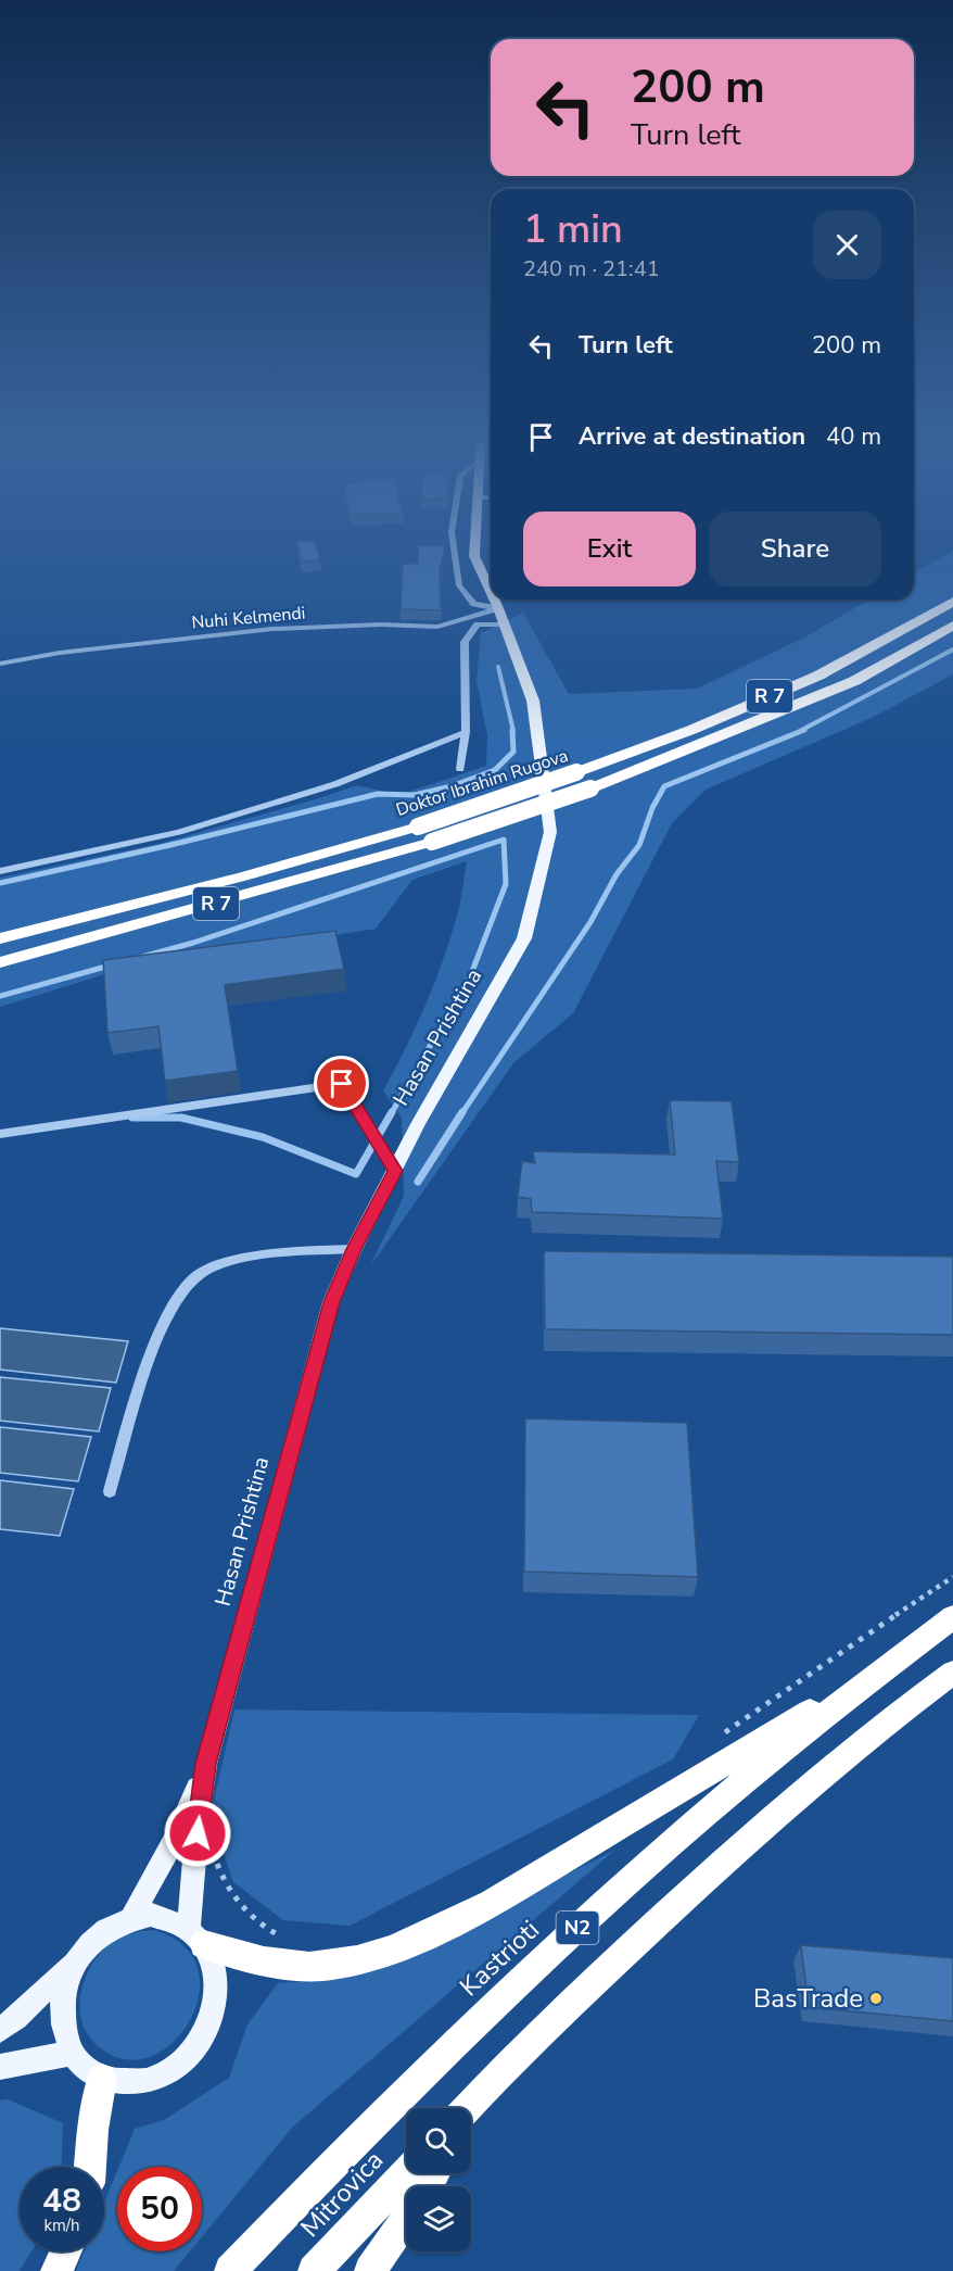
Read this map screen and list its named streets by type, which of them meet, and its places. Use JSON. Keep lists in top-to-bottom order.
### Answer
{
  "streets": {
    "highway": [
      "R 7",
      "Doktor Ibrahim Rugova",
      "N2",
      "Kastrioti",
      "Mitrovica"
    ],
    "main road": ["Hasan Prishtina"],
    "street": ["Nuhi Kelmendi"]
  },
  "crossings": [
    ["Nuhi Kelmendi", "Hasan Prishtina"]
  ],
  "places": ["BasTrade"],
  "page": {
    "turn": ["200 m", "Turn left"],
    "heading": ["1 min", "240 m · 21:41"],
    "list": [
      {
        "name": "Turn left",
        "value": "200 m"
      },
      {
        "name": "Arrive at destination",
        "value": "40 m"
      }
    ],
    "buttons": ["Exit", "Share"],
    "speed": "48 km/h",
    "limit": "50"
  }
}
